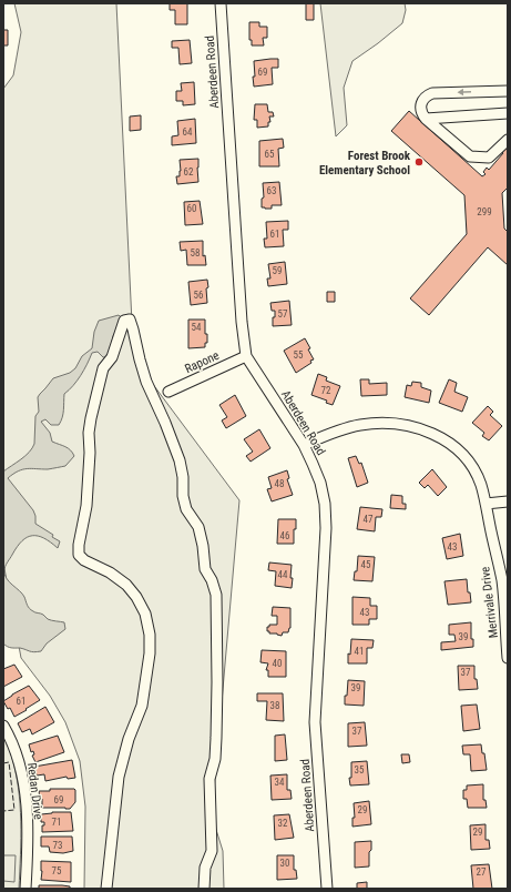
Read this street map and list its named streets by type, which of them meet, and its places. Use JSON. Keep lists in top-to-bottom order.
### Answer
{
  "streets": {
    "street": [
      "Aberdeen Road",
      "Rapone",
      "Merrivale Drive",
      "Redan Drive"
    ]
  },
  "crossings": [
    ["Aberdeen Road", "Rapone"],
    ["Aberdeen Road", "Merrivale Drive"]
  ],
  "places": ["Forest Brook Elementary School"],
  "house_numbers": [
    "69",
    "64",
    "65",
    "62",
    "63",
    "60",
    "299",
    "61",
    "58",
    "59",
    "56",
    "57",
    "54",
    "55",
    "72",
    "48",
    "47",
    "46",
    "43",
    "45",
    "44",
    "43",
    "39",
    "41",
    "40",
    "37",
    "39",
    "61",
    "38",
    "37",
    "35",
    "34",
    "69",
    "29",
    "71",
    "32",
    "29",
    "73",
    "30",
    "75",
    "27"
  ]
}
